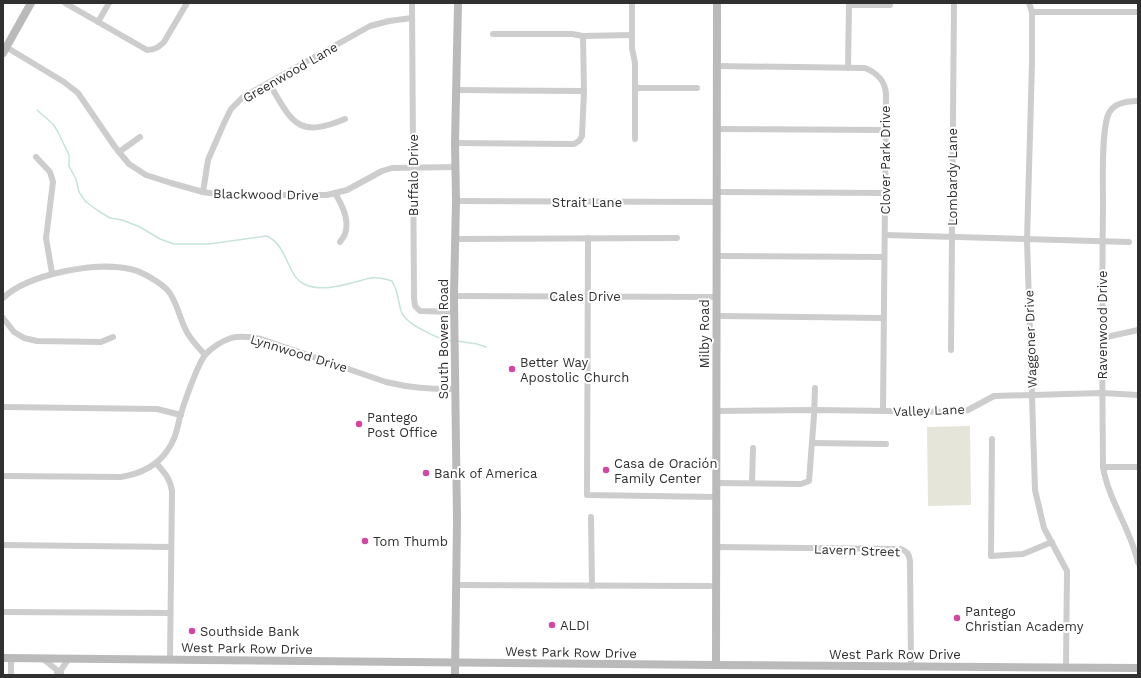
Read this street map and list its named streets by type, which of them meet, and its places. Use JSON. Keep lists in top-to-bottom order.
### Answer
{
  "streets": {
    "main road": ["Milby Road", "South Bowen Road", "West Park Row Drive"],
    "street": [
      "Greenwood Lane",
      "Clover Park Drive",
      "Buffalo Drive",
      "Lombardy Lane",
      "Blackwood Drive",
      "Strait Lane",
      "Cales Drive",
      "Ravenwood Drive",
      "Waggoner Drive",
      "Lynnwood Drive",
      "Valley Lane",
      "Lavern Street"
    ]
  },
  "crossings": [
    ["Greenwood Lane", "Buffalo Drive"],
    ["Greenwood Lane", "Blackwood Drive"],
    ["Clover Park Drive", "Milby Road"],
    ["Clover Park Drive", "Valley Lane"],
    ["Buffalo Drive", "Blackwood Drive"],
    ["Buffalo Drive", "South Bowen Road"],
    ["Blackwood Drive", "South Bowen Road"],
    ["Strait Lane", "Milby Road"],
    ["Strait Lane", "South Bowen Road"],
    ["Cales Drive", "Milby Road"],
    ["Cales Drive", "South Bowen Road"],
    ["Ravenwood Drive", "Valley Lane"],
    ["Milby Road", "Valley Lane"],
    ["Milby Road", "Lavern Street"],
    ["Milby Road", "West Park Row Drive"],
    ["South Bowen Road", "Lynnwood Drive"],
    ["South Bowen Road", "West Park Row Drive"],
    ["Waggoner Drive", "Valley Lane"],
    ["Waggoner Drive", "West Park Row Drive"],
    ["Lavern Street", "West Park Row Drive"]
  ],
  "places": [
    "Better Way Apostolic Church",
    "Pantego Post Office",
    "Casa de Oración Family Center",
    "Bank of America",
    "Tom Thumb",
    "Pantego Christian Academy",
    "ALDI",
    "Southside Bank"
  ]
}
